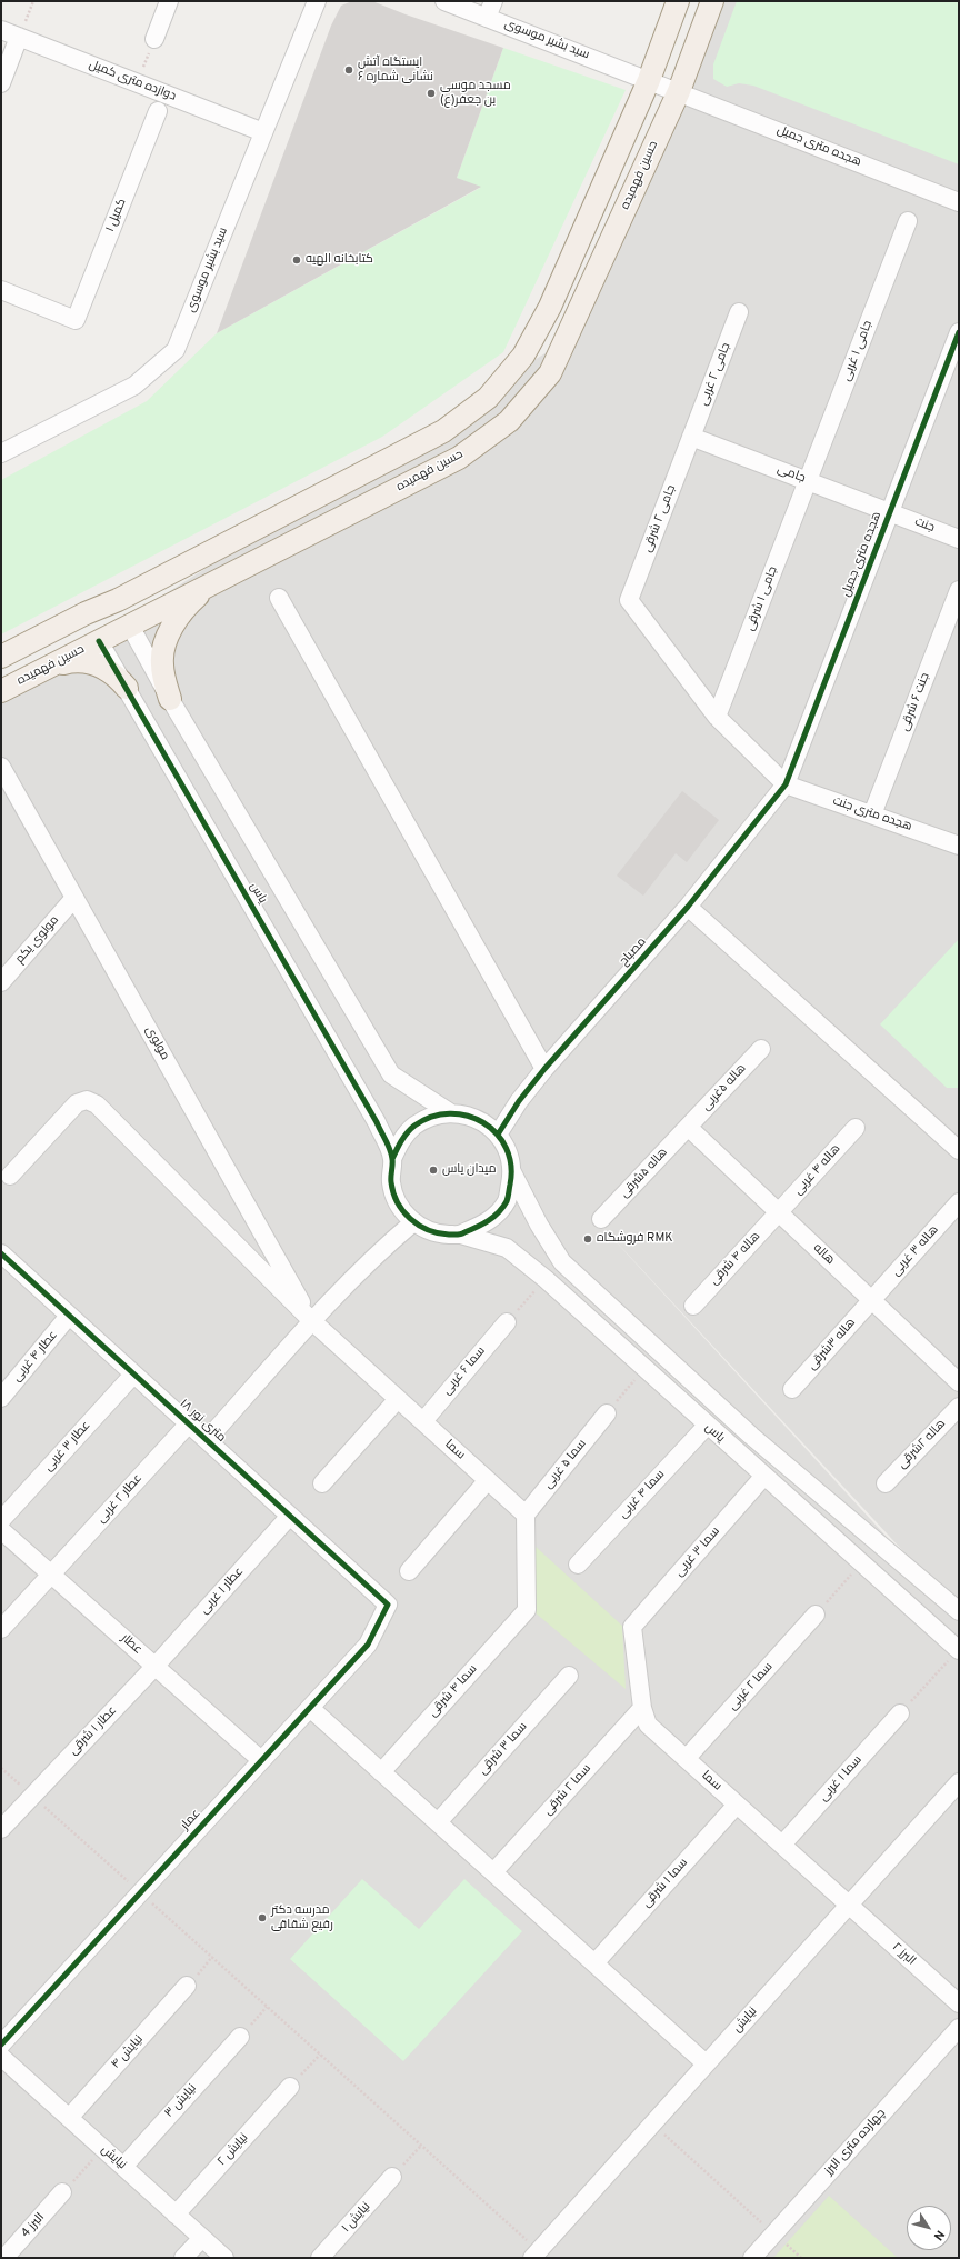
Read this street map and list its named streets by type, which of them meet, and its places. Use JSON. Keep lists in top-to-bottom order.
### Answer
{
  "streets": {
    "main road": ["حسین فهمیده"],
    "street": [
      "سید بشیر موسوی",
      "دوازده متری کمیل",
      "هجده متری جمیل",
      "کمیل ۱",
      "جامی ۱ غربی",
      "جامی ۲ غربی",
      "جامی",
      "جامی ۲ شرقی",
      "جنت",
      "جامی ۱ شرقی",
      "جنت ۶ شرقی",
      "هجده متری جنت",
      "یاس",
      "مولوی یکم",
      "مصباح",
      "مولوی",
      "هاله ۵غربی",
      "هاله ۴ غربی",
      "هاله ۵شرقی",
      "هاله ۳ غربی",
      "هاله",
      "هاله ۴ شرقی",
      "هاله ۳شرقی",
      "عطار ۴ غربی",
      "سما ۶ غربی",
      "۱۸ متری نور",
      "هاله ۲شرقی",
      "عطار ۳ غربی",
      "سما",
      "سما ۵ غربی",
      "سما ۴ غربی",
      "عطار ۲ غربی",
      "سما ۳ غربی",
      "عطار ۱ غربی",
      "عطار",
      "سما ۲ غربی",
      "سما ۴ شرقی",
      "عطار ۱ شرقی",
      "سما ۳ شرقی",
      "سما ۱ غربی",
      "سما ۲ شرقی",
      "عمار",
      "سما ۱ شرقی",
      "البرز ۲",
      "نیایش",
      "نیایش ۴",
      "نیایش ۳",
      "چهارده متری البرز",
      "نیایش ۲",
      "نیایش ۱",
      "البرز 4"
    ]
  },
  "crossings": [
    ["سید بشیر موسوی", "دوازده متری کمیل"],
    ["سید بشیر موسوی", "هجده متری جمیل"],
    ["سید بشیر موسوی", "حسین فهمیده"],
    ["هجده متری جمیل", "حسین فهمیده"],
    ["هجده متری جمیل", "جامی"],
    ["هجده متری جمیل", "جنت"],
    ["هجده متری جمیل", "هجده متری جنت"],
    ["هجده متری جمیل", "مصباح"],
    ["حسین فهمیده", "یاس"],
    ["جامی ۱ غربی", "جامی"],
    ["جامی ۱ غربی", "جامی ۱ شرقی"],
    ["جامی ۲ غربی", "جامی"],
    ["جامی ۲ غربی", "جامی ۲ شرقی"],
    ["جامی", "جامی ۲ شرقی"],
    ["جامی", "جنت"],
    ["جامی", "جامی ۱ شرقی"],
    ["جامی ۲ شرقی", "جامی ۱ شرقی"],
    ["جنت ۶ شرقی", "هجده متری جنت"],
    ["هجده متری جنت", "مصباح"],
    ["یاس", "مصباح"],
    ["یاس", "سما ۴ غربی"],
    ["یاس", "سما ۳ غربی"],
    ["مولوی یکم", "مولوی"],
    ["مولوی", "سما"],
    ["هاله ۵غربی", "هاله ۵شرقی"],
    ["هاله ۵غربی", "هاله"],
    ["هاله ۴ غربی", "هاله"],
    ["هاله ۴ غربی", "هاله ۴ شرقی"],
    ["هاله ۵شرقی", "هاله"],
    ["هاله ۳ غربی", "هاله"],
    ["هاله ۳ غربی", "هاله ۳شرقی"],
    ["هاله", "هاله ۴ شرقی"],
    ["هاله", "هاله ۳شرقی"],
    ["عطار ۴ غربی", "۱۸ متری نور"],
    ["سما ۶ غربی", "سما"],
    ["۱۸ متری نور", "عطار ۳ غربی"],
    ["۱۸ متری نور", "عطار ۲ غربی"],
    ["۱۸ متری نور", "عطار ۱ غربی"],
    ["۱۸ متری نور", "عمار"],
    ["سما", "سما ۵ غربی"],
    ["سما", "سما ۳ غربی"],
    ["سما", "سما ۲ غربی"],
    ["سما", "سما ۴ شرقی"],
    ["سما", "سما ۱ غربی"],
    ["سما", "سما ۲ شرقی"],
    ["سما", "سما ۱ شرقی"],
    ["سما", "البرز ۲"],
    ["سما", "نیایش"],
    ["سما ۵ غربی", "سما ۴ شرقی"],
    ["عطار ۲ غربی", "عطار"],
    ["عطار ۱ غربی", "عطار"],
    ["عطار ۱ غربی", "عطار ۱ شرقی"],
    ["عطار", "عطار ۱ شرقی"],
    ["عطار", "عمار"],
    ["البرز ۲", "نیایش"],
    ["نیایش", "نیایش ۴"],
    ["نیایش", "نیایش ۳"],
    ["نیایش", "نیایش ۲"]
  ],
  "places": [
    "ایستگاه آتش نشانی شماره ۶",
    "مسجد موسی بن جعفر(ع)",
    "کتابخانه الهیه",
    "میدان یاس",
    "فروشگاه RMK",
    "مدرسه دکتر رفیع شقاقی"
  ],
  "north": "bottom right"
}
